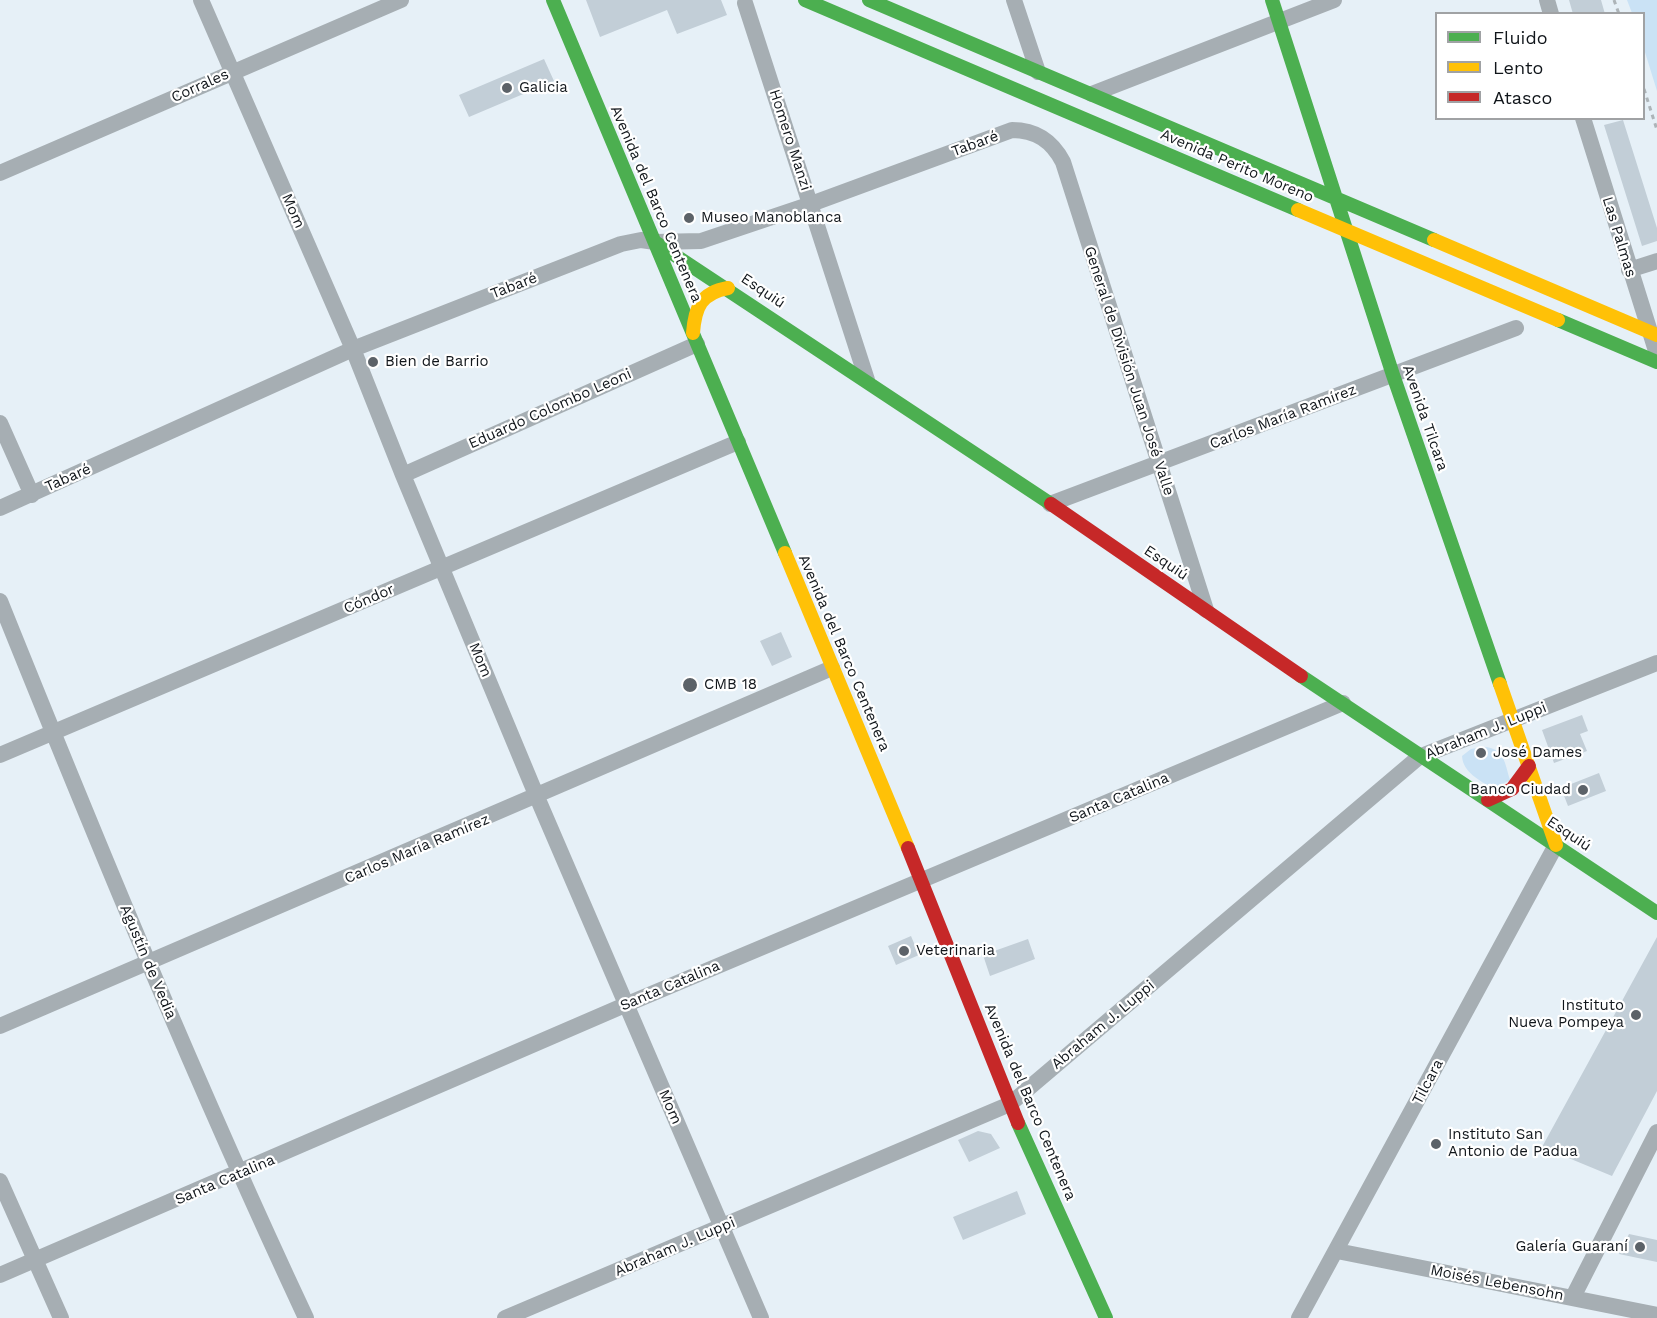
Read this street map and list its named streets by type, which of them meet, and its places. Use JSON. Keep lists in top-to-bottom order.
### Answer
{
  "streets": {
    "main road": [
      "Avenida Perito Moreno",
      "Avenida del Barco Centenera",
      "Esquiú",
      "Avenida Tilcara"
    ],
    "street": [
      "Corrales",
      "Homero Manzi",
      "Tabaré",
      "Mom",
      "Las Palmas",
      "General de División Juan José Valle",
      "Eduardo Colombo Leoni",
      "Carlos María Ramírez",
      "Cóndor",
      "Abraham J. Luppi",
      "Santa Catalina",
      "Agustín de Vedia",
      "Tilcara",
      "Moisés Lebensohn"
    ]
  },
  "crossings": [
    ["Corrales", "Mom"],
    ["Homero Manzi", "Tabaré"],
    ["Homero Manzi", "Esquiú"],
    ["Tabaré", "Avenida del Barco Centenera"],
    ["Tabaré", "Mom"],
    ["Tabaré", "Esquiú"],
    ["Tabaré", "General de División Juan José Valle"],
    ["Avenida Perito Moreno", "Las Palmas"],
    ["Avenida Perito Moreno", "Avenida Tilcara"],
    ["Avenida del Barco Centenera", "Esquiú"],
    ["Avenida del Barco Centenera", "Eduardo Colombo Leoni"],
    ["Avenida del Barco Centenera", "Carlos María Ramírez"],
    ["Avenida del Barco Centenera", "Cóndor"],
    ["Avenida del Barco Centenera", "Abraham J. Luppi"],
    ["Avenida del Barco Centenera", "Santa Catalina"],
    ["Mom", "Eduardo Colombo Leoni"],
    ["Mom", "Carlos María Ramírez"],
    ["Mom", "Cóndor"],
    ["Mom", "Abraham J. Luppi"],
    ["Mom", "Santa Catalina"],
    ["Esquiú", "General de División Juan José Valle"],
    ["Esquiú", "Carlos María Ramírez"],
    ["Esquiú", "Avenida Tilcara"],
    ["Esquiú", "Abraham J. Luppi"],
    ["Esquiú", "Santa Catalina"],
    ["Esquiú", "Tilcara"],
    ["General de División Juan José Valle", "Carlos María Ramírez"],
    ["Carlos María Ramírez", "Avenida Tilcara"],
    ["Carlos María Ramírez", "Agustín de Vedia"],
    ["Avenida Tilcara", "Abraham J. Luppi"],
    ["Avenida Tilcara", "Tilcara"],
    ["Cóndor", "Agustín de Vedia"],
    ["Santa Catalina", "Agustín de Vedia"],
    ["Tilcara", "Moisés Lebensohn"]
  ],
  "places": [
    "Galicia",
    "Museo Manoblanca",
    "Bien de Barrio",
    "CMB 18",
    "José Dames",
    "Banco Ciudad",
    "Veterinaria",
    "Instituto Nueva Pompeya",
    "Instituto San Antonio de Padua",
    "Galería Guaraní"
  ],
  "legend": ["Fluido", "Lento", "Atasco"]
}
